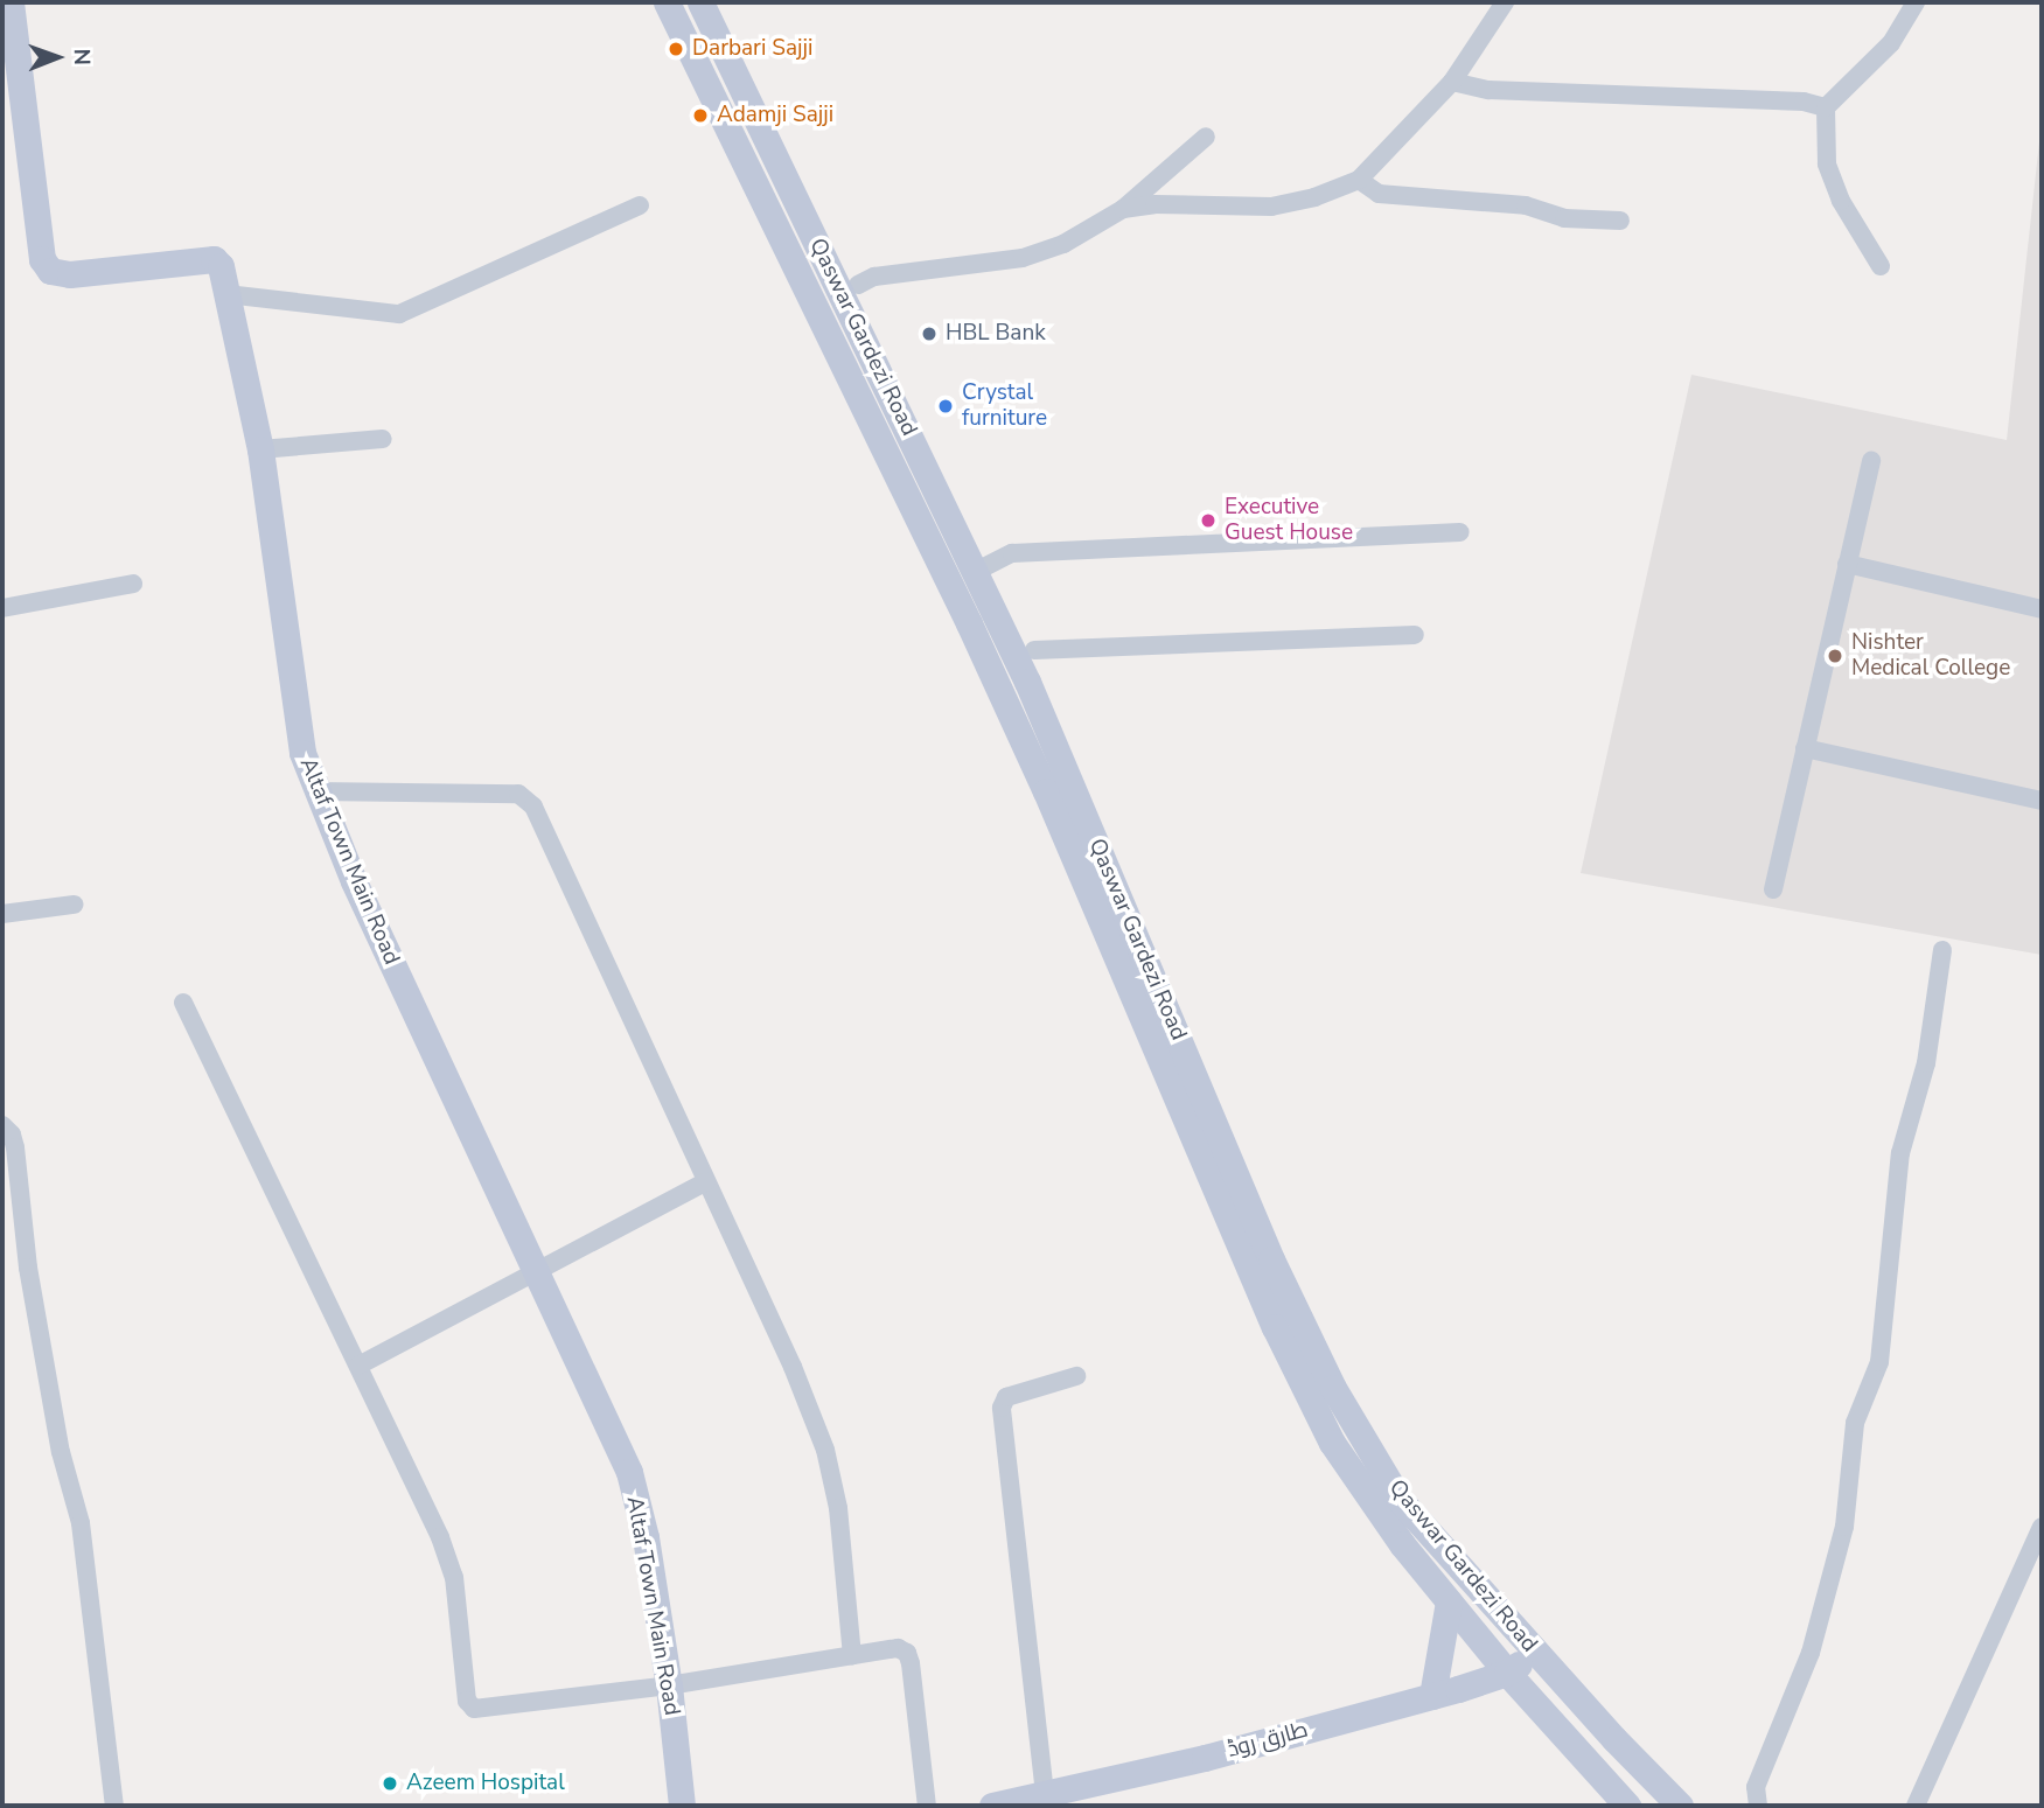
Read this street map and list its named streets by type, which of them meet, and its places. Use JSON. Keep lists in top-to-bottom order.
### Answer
{
  "streets": {
    "main road": ["Qaswar Gardezi Road", "Altaf Town Main Road", "طارق روڈ"]
  },
  "crossings": [
    ["Qaswar Gardezi Road", "طارق روڈ"]
  ],
  "places": [
    "Darbari Sajji",
    "Adamji Sajji",
    "HBL Bank",
    "Crystal furniture",
    "Executive Guest House",
    "Nishter Medical College",
    "Azeem Hospital"
  ],
  "north": "right"
}
